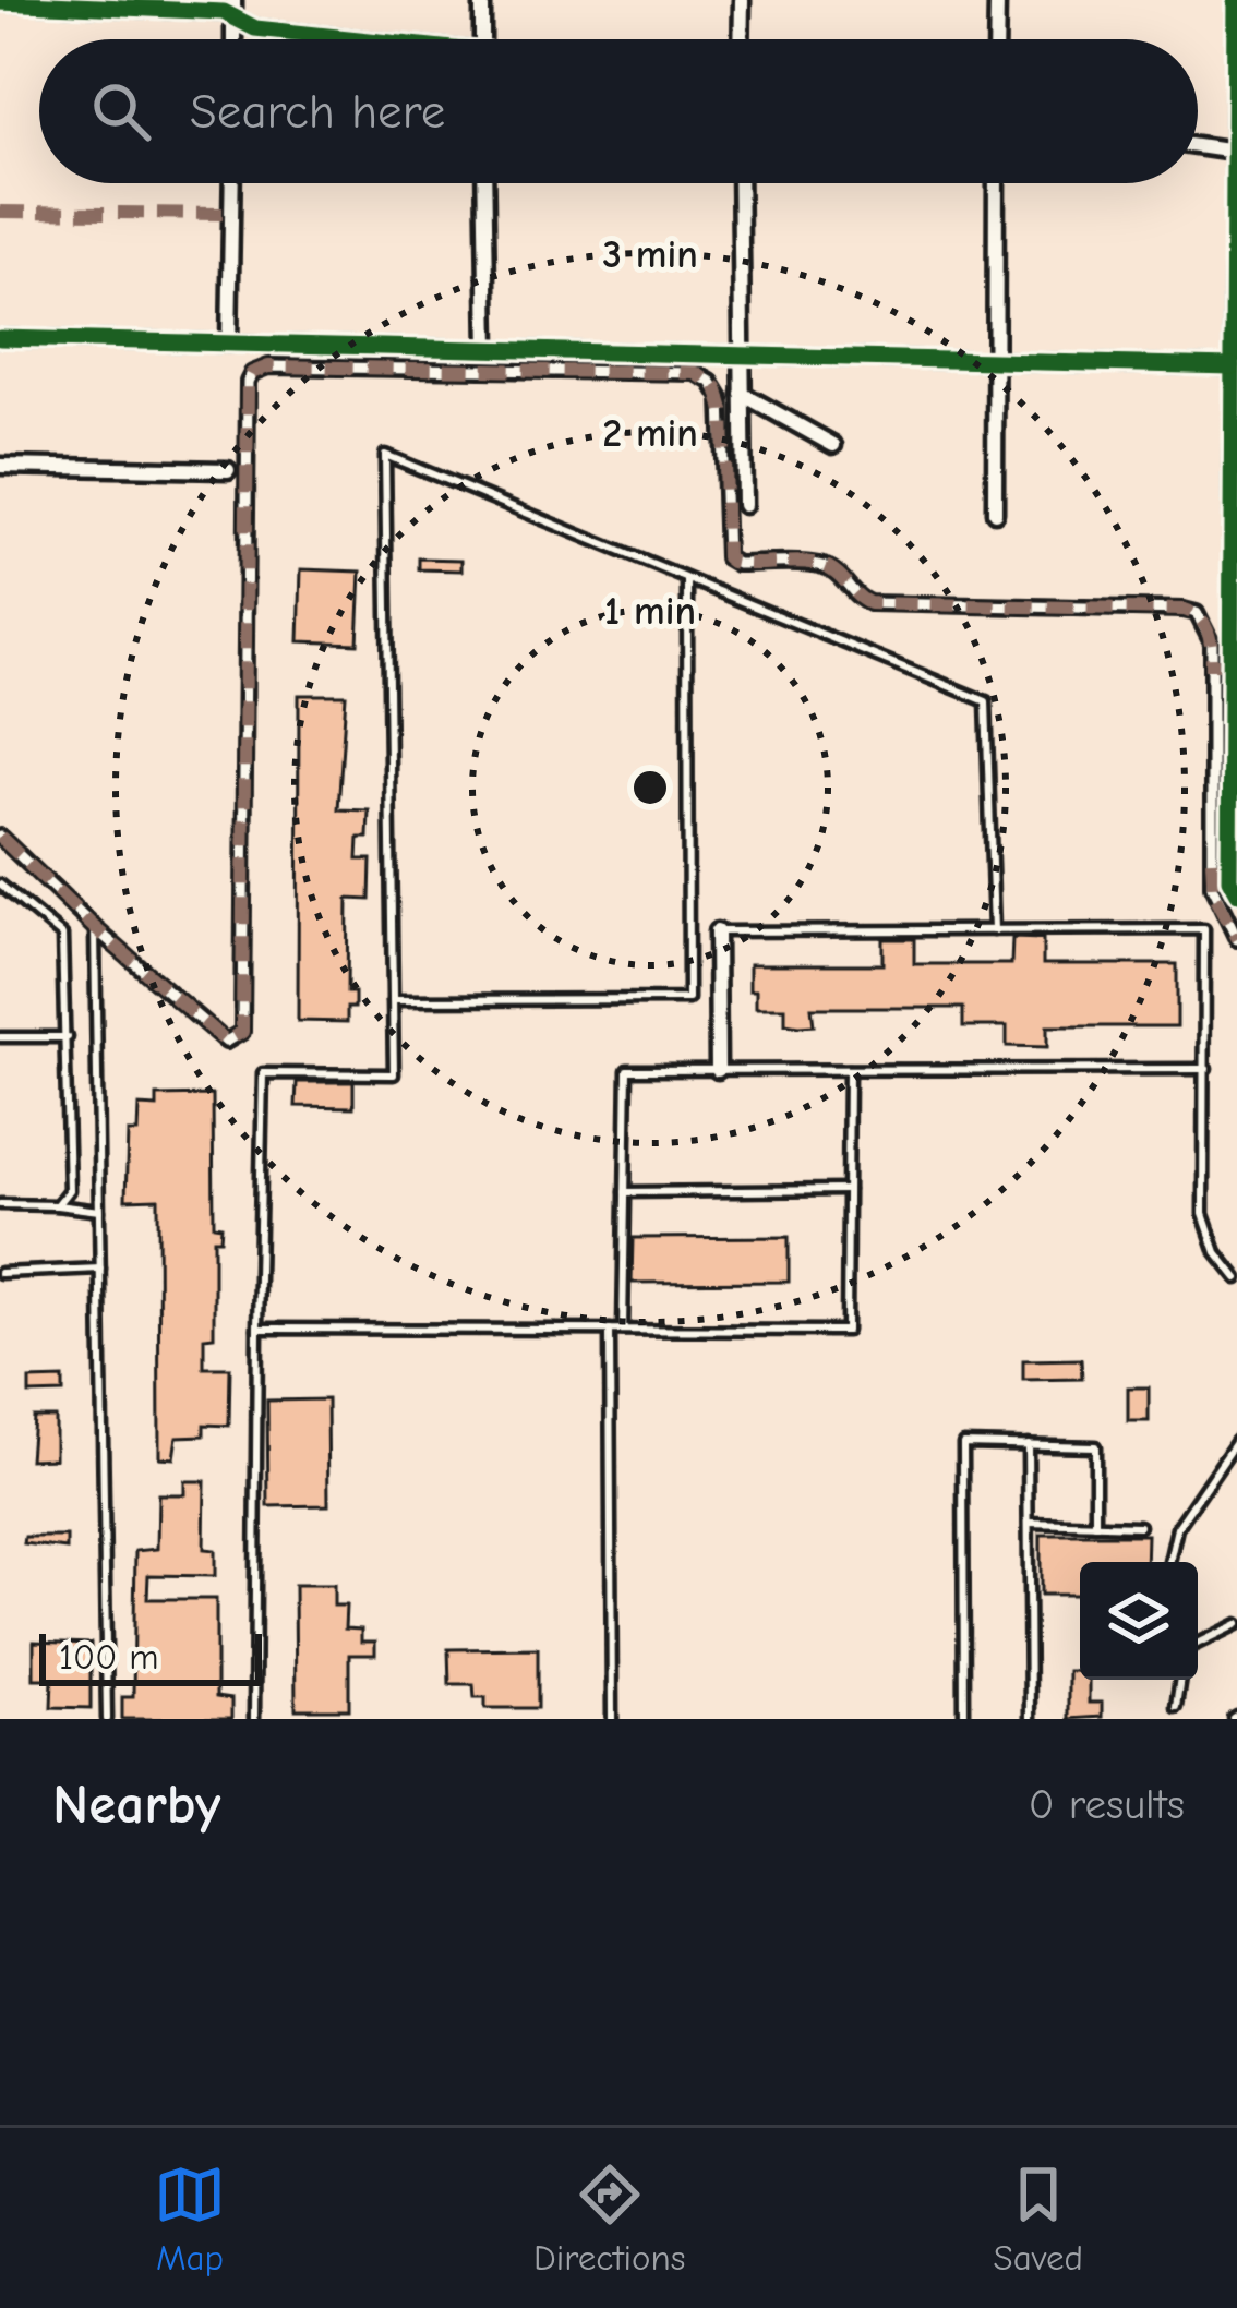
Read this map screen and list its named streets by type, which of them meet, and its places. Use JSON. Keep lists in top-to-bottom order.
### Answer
{
  "scale_bar": "100 m",
  "page": {
    "search": "Search here",
    "scale": "100 m",
    "heading": ["Nearby", "0 results"],
    "nav": ["Map", "Directions", "Saved"]
  },
  "rings": ["3 min", "2 min", "1 min"]
}
